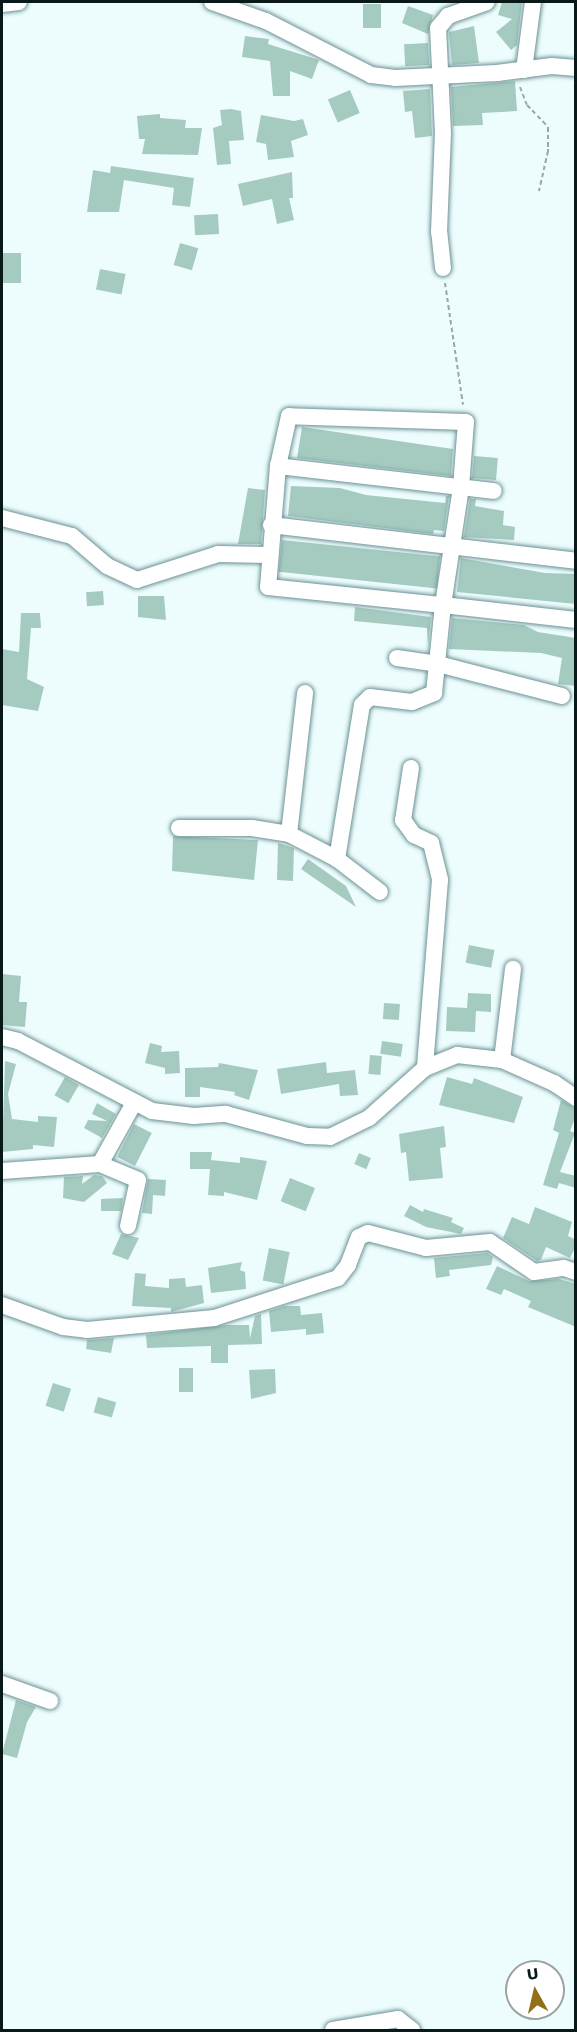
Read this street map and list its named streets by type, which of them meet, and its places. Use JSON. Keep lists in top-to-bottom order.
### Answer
{
  "north": "top"
}
